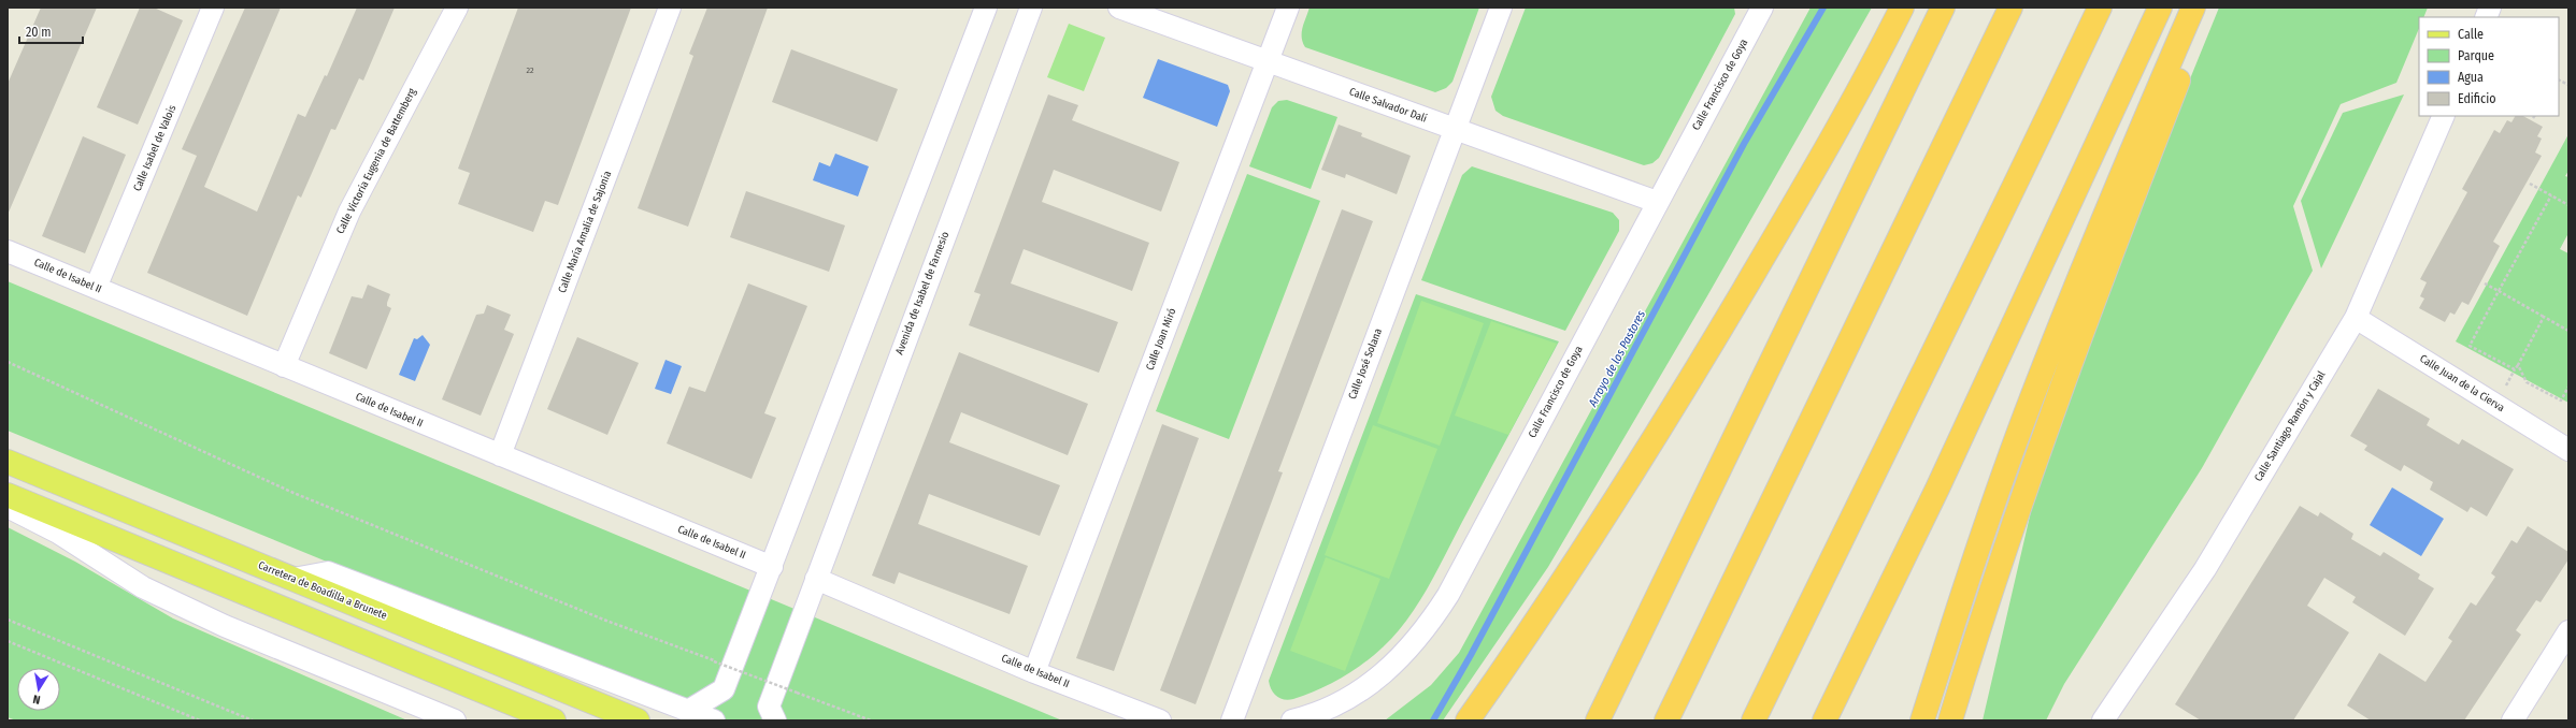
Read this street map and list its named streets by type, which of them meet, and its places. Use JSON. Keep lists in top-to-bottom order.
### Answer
{
  "streets": {
    "main road": ["Carretera de Boadilla a Brunete"],
    "street": [
      "Calle Francisco de Goya",
      "Calle Salvador Dalí",
      "Calle Isabel de Valois",
      "Calle Victoria Eugenia de Battemberg",
      "Calle María Amalia de Sajonia",
      "Calle de Isabel II",
      "Avenida de Isabel de Farnesio",
      "Calle Joan Miró",
      "Calle José Solana",
      "Calle Juan de la Cierva",
      "Calle Santiago Ramón y Cajal"
    ]
  },
  "crossings": [
    ["Calle Francisco de Goya", "Calle Salvador Dalí"],
    ["Calle Salvador Dalí", "Calle Joan Miró"],
    ["Calle Salvador Dalí", "Calle José Solana"],
    ["Calle Isabel de Valois", "Calle de Isabel II"],
    ["Calle Victoria Eugenia de Battemberg", "Calle de Isabel II"],
    ["Calle María Amalia de Sajonia", "Calle de Isabel II"],
    ["Calle de Isabel II", "Avenida de Isabel de Farnesio"],
    ["Calle de Isabel II", "Calle Joan Miró"],
    ["Calle Juan de la Cierva", "Calle Santiago Ramón y Cajal"]
  ],
  "water": ["Arroyo de los Pastores"],
  "house_numbers": ["22"],
  "legend": [
    "Calle",
    "Parque",
    "Agua",
    "Edificio"
  ],
  "scale_bar": "20 m",
  "north": "bottom"
}
